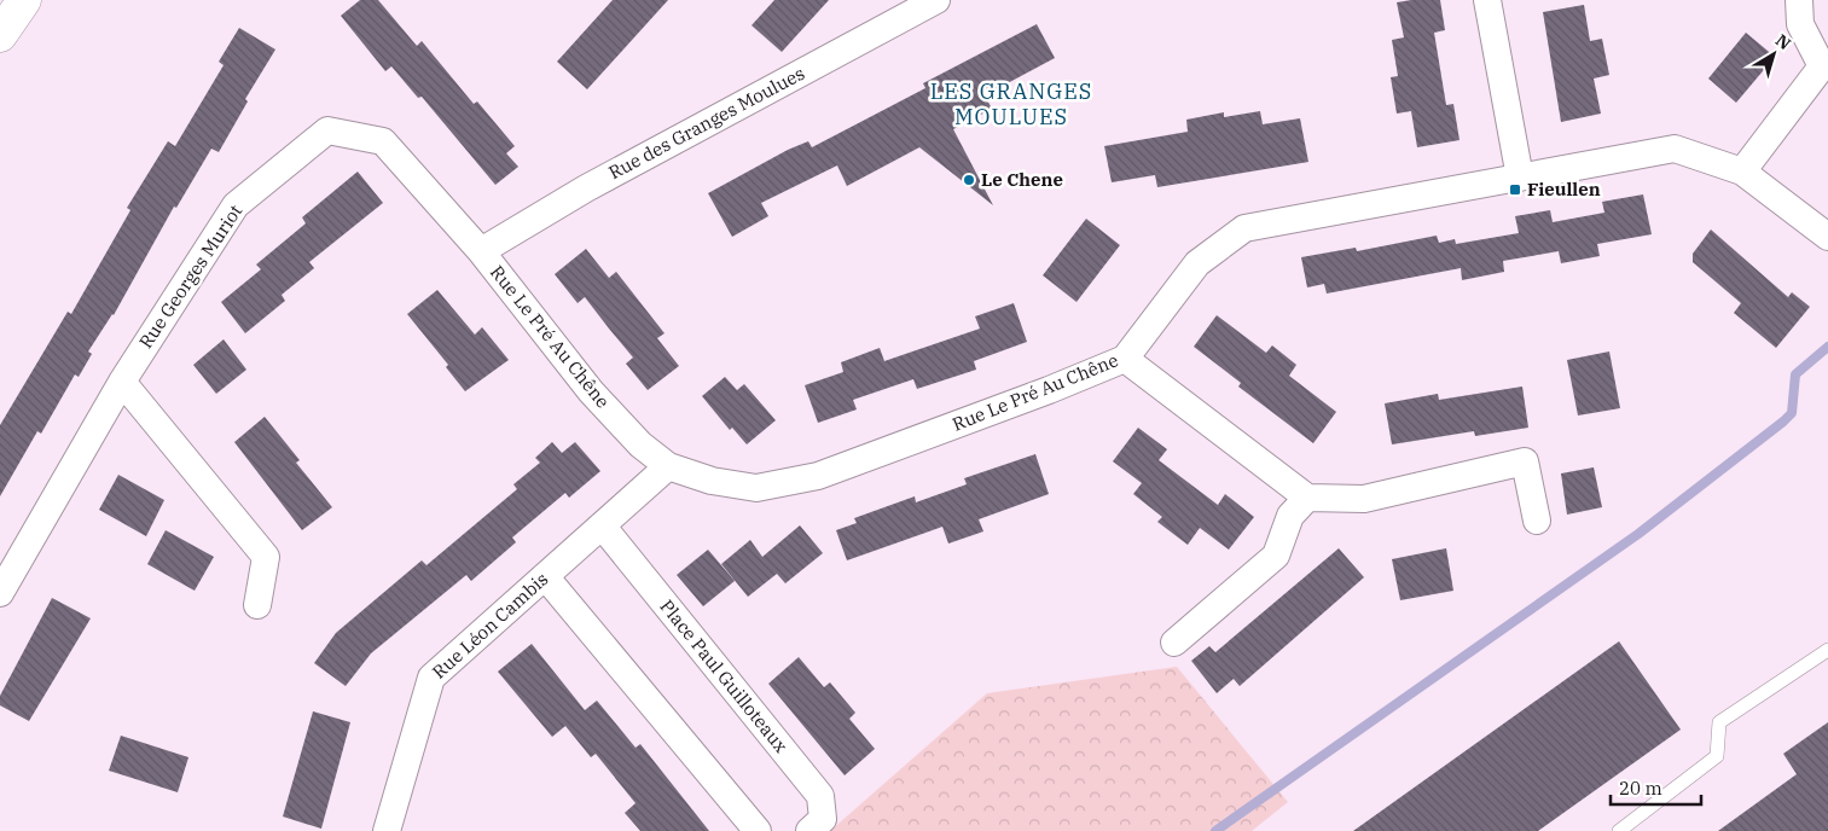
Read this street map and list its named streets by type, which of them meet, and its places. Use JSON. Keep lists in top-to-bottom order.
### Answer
{
  "streets": {
    "street": [
      "Rue des Granges Moulues",
      "Rue Georges Muriot",
      "Rue Le Pré Au Chêne",
      "Rue Léon Cambis",
      "Place Paul Guilloteaux"
    ]
  },
  "crossings": [
    ["Rue des Granges Moulues", "Rue Georges Muriot"],
    ["Rue des Granges Moulues", "Rue Le Pré Au Chêne"],
    ["Rue Georges Muriot", "Rue Le Pré Au Chêne"],
    ["Rue Le Pré Au Chêne", "Rue Léon Cambis"],
    ["Rue Léon Cambis", "Place Paul Guilloteaux"]
  ],
  "districts": ["LES GRANGES MOULUES"],
  "places": {
    "other": ["Le Chene"],
    "transit": ["Fieullen"]
  },
  "scale_bar": "20 m",
  "north": "top right"
}
